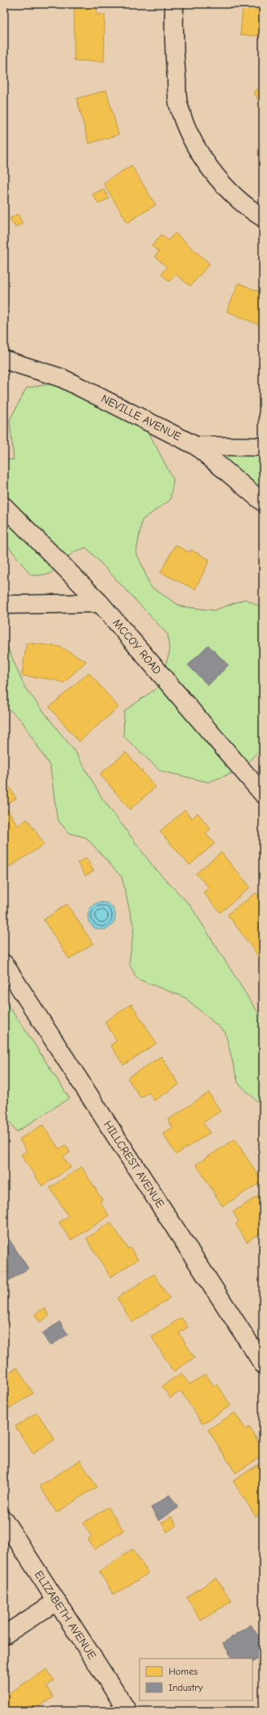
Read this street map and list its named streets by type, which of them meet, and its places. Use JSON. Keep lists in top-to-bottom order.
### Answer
{
  "streets": {
    "street": [
      "NEVILLE AVENUE",
      "MCCOY ROAD",
      "HILLCREST AVENUE",
      "ELIZABETH AVENUE"
    ]
  },
  "legend": ["Homes", "Industry"]
}
